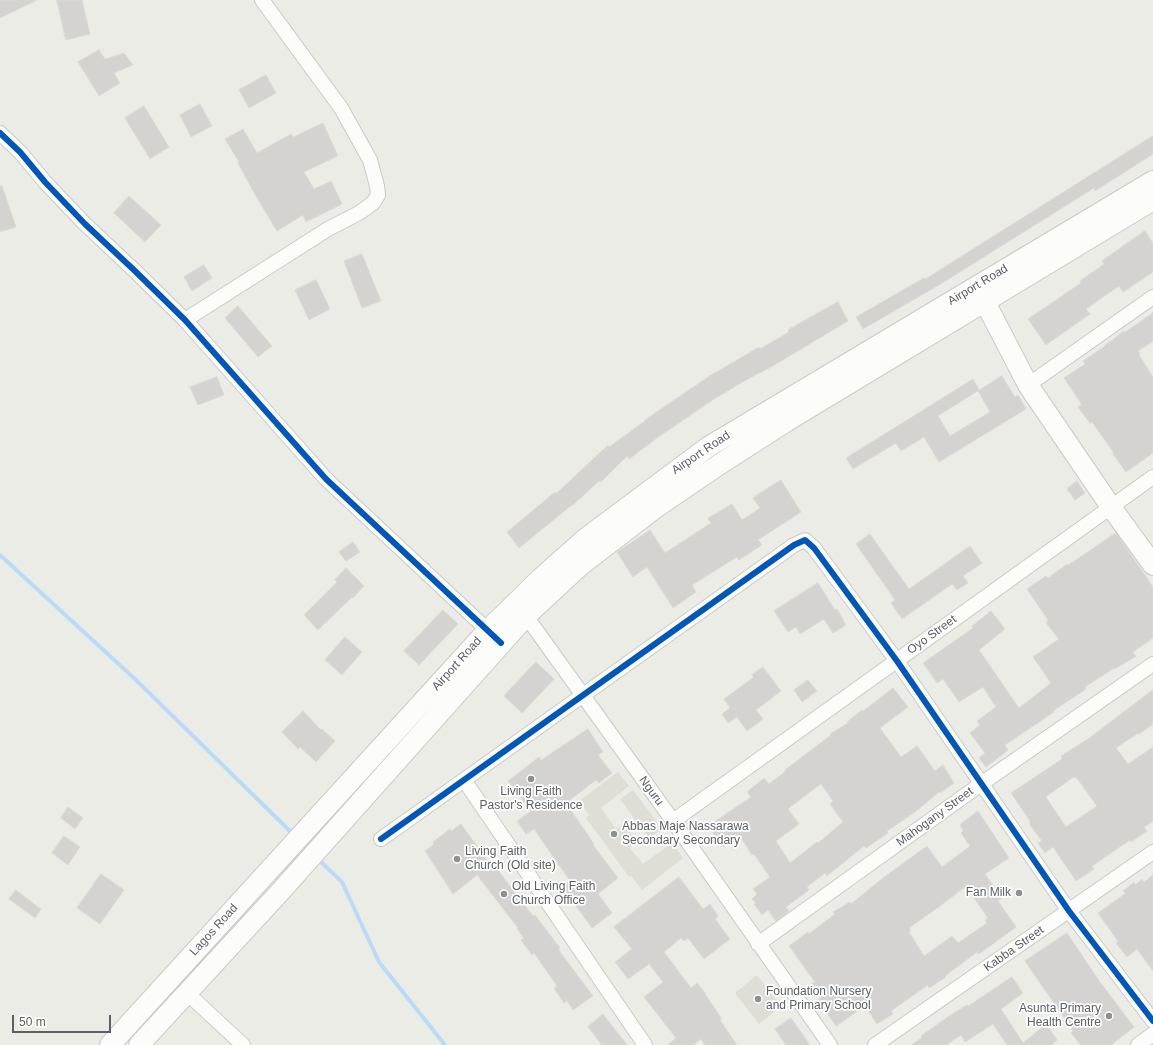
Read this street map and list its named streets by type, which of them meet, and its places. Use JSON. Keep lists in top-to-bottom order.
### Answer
{
  "streets": {
    "main road": ["Airport Road", "Lagos Road"],
    "street": [
      "Oyo Street",
      "Nguru",
      "Mahogany Street",
      "Kabba Street"
    ]
  },
  "crossings": [
    ["Airport Road", "Nguru"],
    ["Airport Road", "Lagos Road"],
    ["Oyo Street", "Nguru"],
    ["Nguru", "Mahogany Street"]
  ],
  "places": [
    "Living Faith Pastor's Residence",
    "Abbas Maje Nassarawa Secondary Secondary",
    "Living Faith Church (Old site)",
    "Fan Milk",
    "Old Living Faith Church Office",
    "Foundation Nursery and Primary School",
    "Asunta Primary Health Centre"
  ],
  "scale_bar": "50 m"
}
